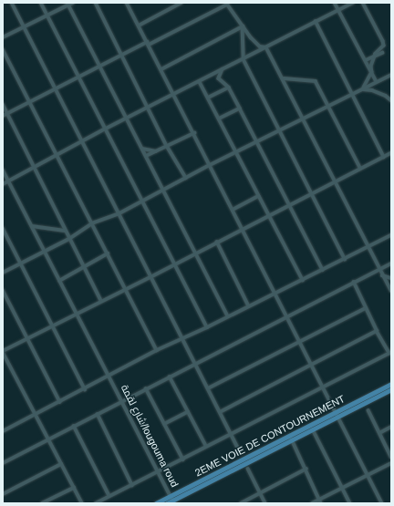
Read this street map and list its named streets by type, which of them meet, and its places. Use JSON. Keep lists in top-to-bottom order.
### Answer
{
  "streets": {
    "main road": ["2EME VOIE DE CONTOURNEMENT"],
    "street": ["شارع لقمة/lougouma roud"]
  },
  "crossings": [
    ["شارع لقمة/lougouma roud", "2EME VOIE DE CONTOURNEMENT"]
  ]
}
